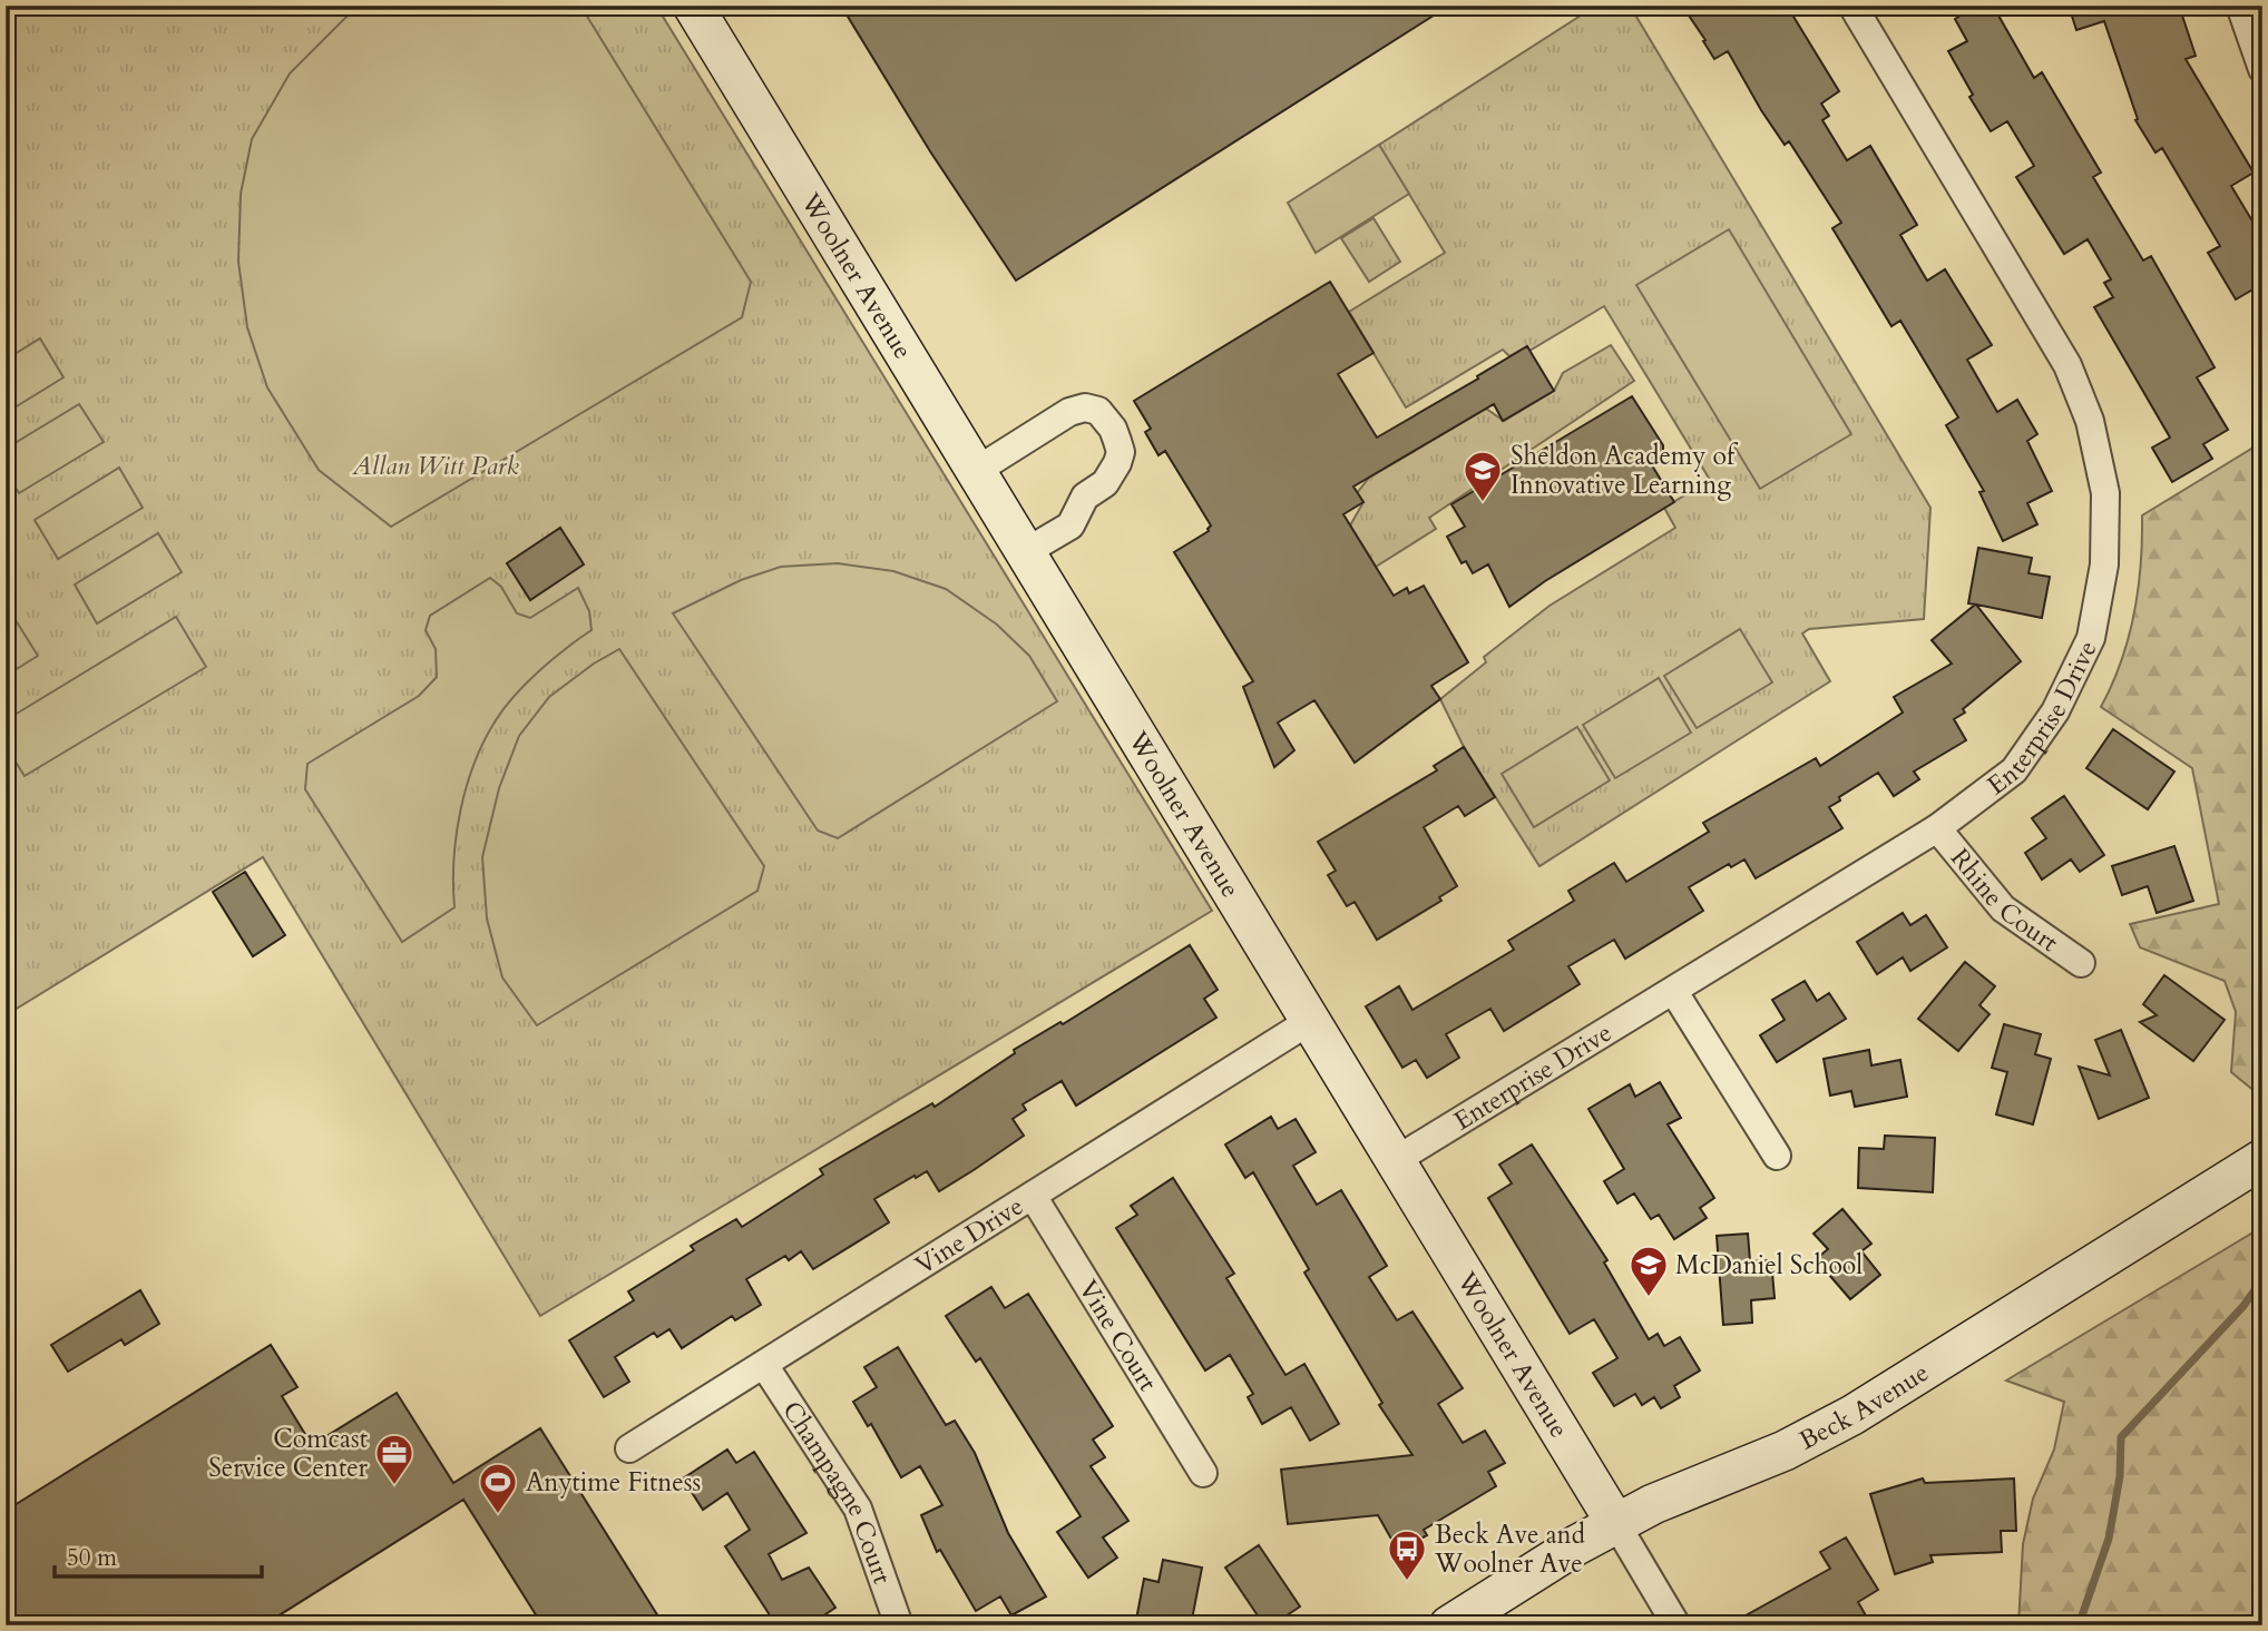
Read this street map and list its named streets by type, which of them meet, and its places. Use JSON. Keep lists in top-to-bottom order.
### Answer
{
  "streets": {
    "street": [
      "Woolner Avenue",
      "Enterprise Drive",
      "Rhine Court",
      "Vine Drive",
      "Vine Court",
      "Beck Avenue",
      "Champagne Court"
    ]
  },
  "crossings": [
    ["Woolner Avenue", "Enterprise Drive"],
    ["Woolner Avenue", "Vine Drive"],
    ["Woolner Avenue", "Beck Avenue"],
    ["Enterprise Drive", "Rhine Court"],
    ["Vine Drive", "Vine Court"],
    ["Vine Drive", "Champagne Court"]
  ],
  "parks": ["Allan Witt Park"],
  "places": {
    "school or university": ["Sheldon Academy of Innovative Learning", "McDaniel School"],
    "office": ["Comcast Service Center"],
    "sports": ["Anytime Fitness"],
    "bus stop": ["Beck Ave and Woolner Ave"]
  },
  "scale_bar": "50 m"
}
